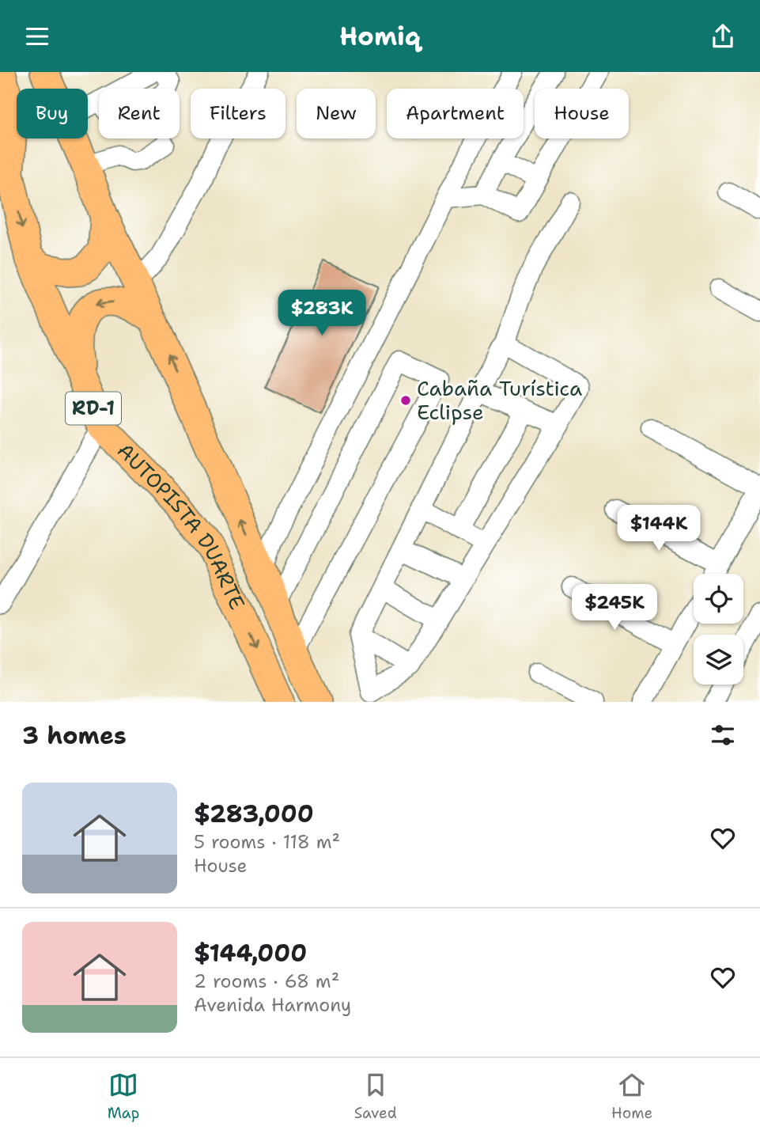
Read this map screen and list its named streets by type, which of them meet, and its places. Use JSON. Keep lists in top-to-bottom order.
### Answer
{
  "streets": {
    "highway": ["RD-1", "AUTOPISTA DUARTE"]
  },
  "places": ["Cabaña Turística Eclipse"],
  "page": {
    "header": "Homiq",
    "chip": [
      "Buy",
      "Rent",
      "Filters",
      "New",
      "Apartment",
      "House"
    ],
    "price": ["$283K", "$144K", "$245K"],
    "heading": "3 homes",
    "list": [
      {
        "name": "$283,000",
        "note": "5 rooms · 118 m² · House"
      },
      {
        "name": "$144,000",
        "note": "2 rooms · 68 m² · Avenida Harmony"
      }
    ],
    "tabs": ["Map", "Saved", "Home"]
  }
}
